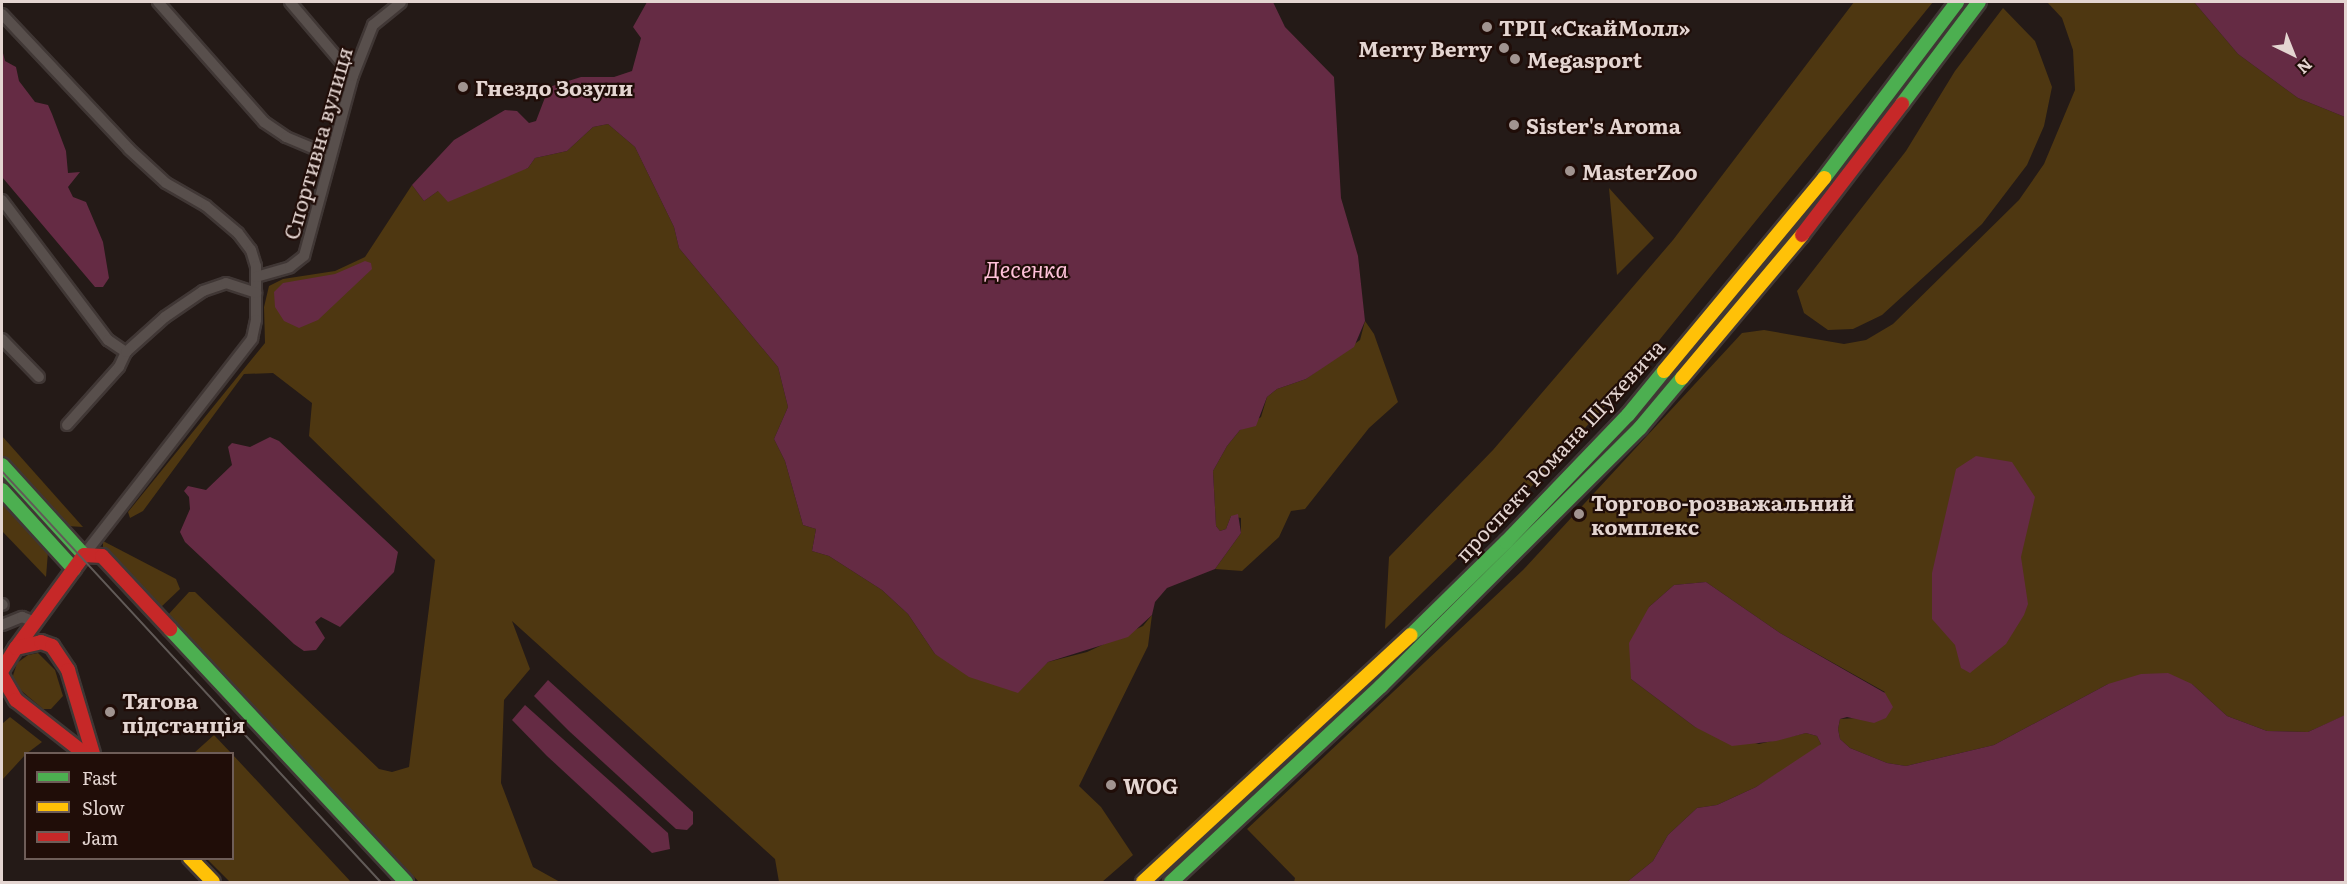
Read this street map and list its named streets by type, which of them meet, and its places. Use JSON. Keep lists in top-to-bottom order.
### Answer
{
  "streets": {
    "main road": ["проспект Романа Шухевича"],
    "street": ["Спортивна вулиця"]
  },
  "water": ["Десенка"],
  "places": [
    "ТРЦ «СкайМолл»",
    "Merry Berry",
    "Megasport",
    "Гнездо Зозули",
    "Sister's Aroma",
    "MasterZoo",
    "Торгово-розважальний комплекс",
    "Тягова пiдстанцiя",
    "WOG"
  ],
  "legend": ["Fast", "Slow", "Jam"],
  "north": "bottom right"
}
